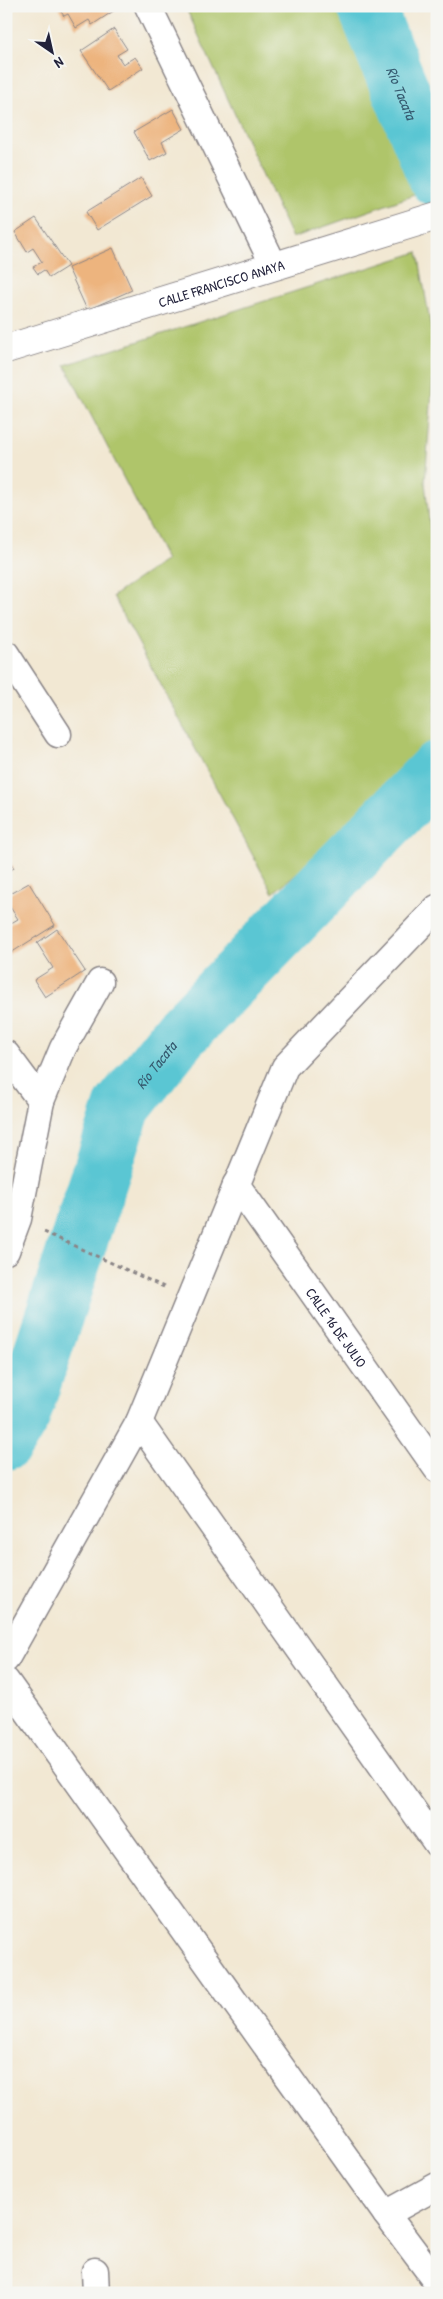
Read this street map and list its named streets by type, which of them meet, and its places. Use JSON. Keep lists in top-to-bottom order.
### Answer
{
  "streets": {
    "main road": ["CALLE FRANCISCO ANAYA"],
    "street": ["CALLE 16 DE JULIO"]
  },
  "water": ["Río Tacata"],
  "north": "bottom right"
}
